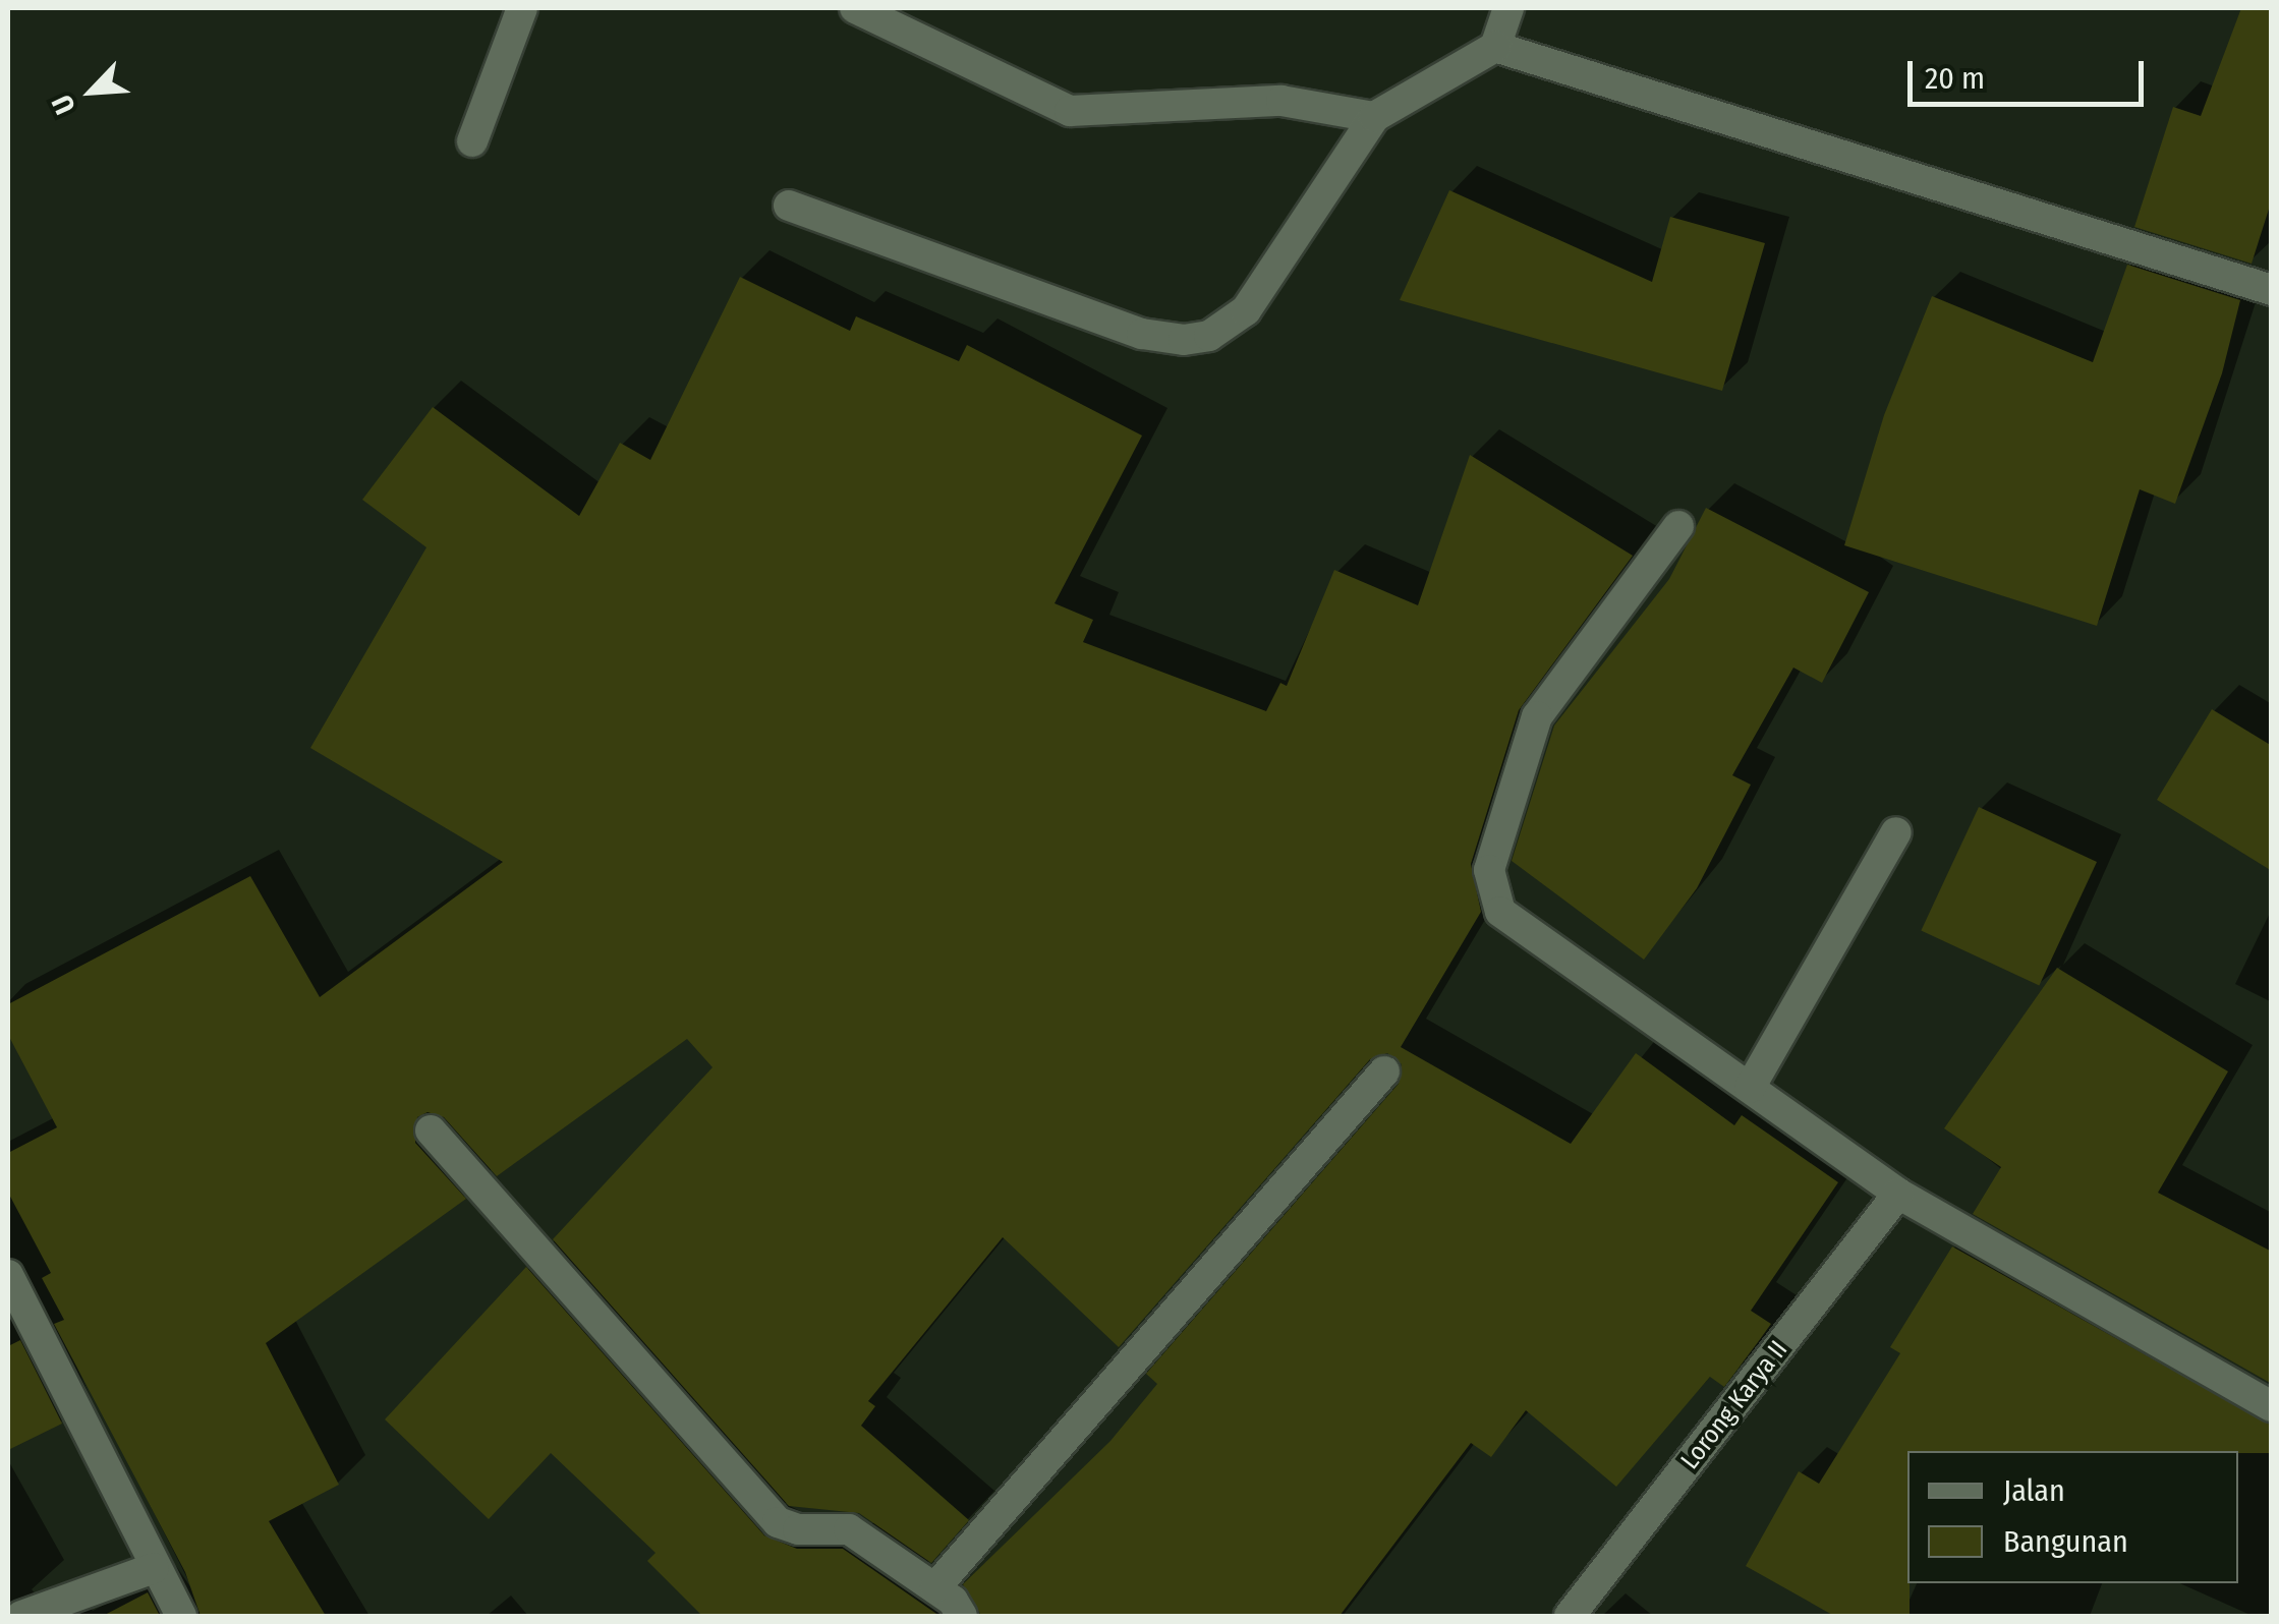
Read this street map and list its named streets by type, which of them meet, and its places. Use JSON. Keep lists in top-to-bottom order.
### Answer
{
  "streets": {
    "street": ["Lorong Karya II"]
  },
  "legend": ["Jalan", "Bangunan"],
  "scale_bar": "20 m",
  "north": "bottom left"
}
